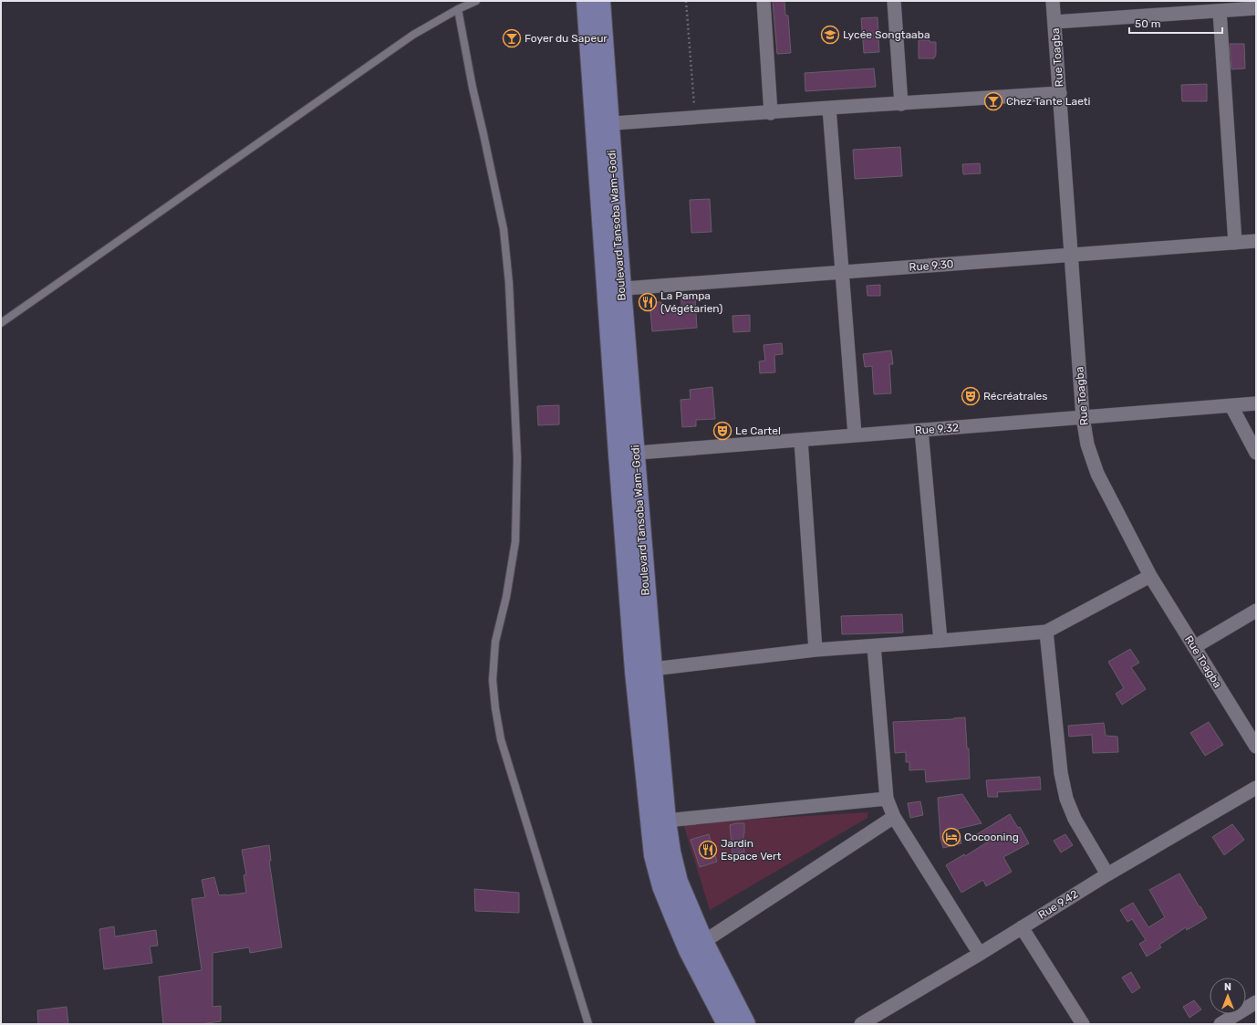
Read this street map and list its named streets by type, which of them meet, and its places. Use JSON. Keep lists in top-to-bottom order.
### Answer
{
  "streets": {
    "main road": ["Boulevard Tansoba Wam-Godi"],
    "street": [
      "Rue Toagba",
      "Rue 9.30",
      "Rue 9.32",
      "Rue 9.42"
    ]
  },
  "crossings": [
    ["Rue Toagba", "Rue 9.30"],
    ["Rue Toagba", "Rue 9.32"],
    ["Boulevard Tansoba Wam-Godi", "Rue 9.30"],
    ["Boulevard Tansoba Wam-Godi", "Rue 9.32"]
  ],
  "places": {
    "school or university": ["Lycée Songtaaba"],
    "bar": ["Foyer du Sapeur", "Chez Tante Laeti"],
    "restaurant": ["La Pampa (Végétarien)", "Jardin Espace Vert"],
    "theatre": ["Récréatrales", "Le Cartel"],
    "hotel": ["Cocooning"]
  },
  "scale_bar": "50 m",
  "north": "top"
}
